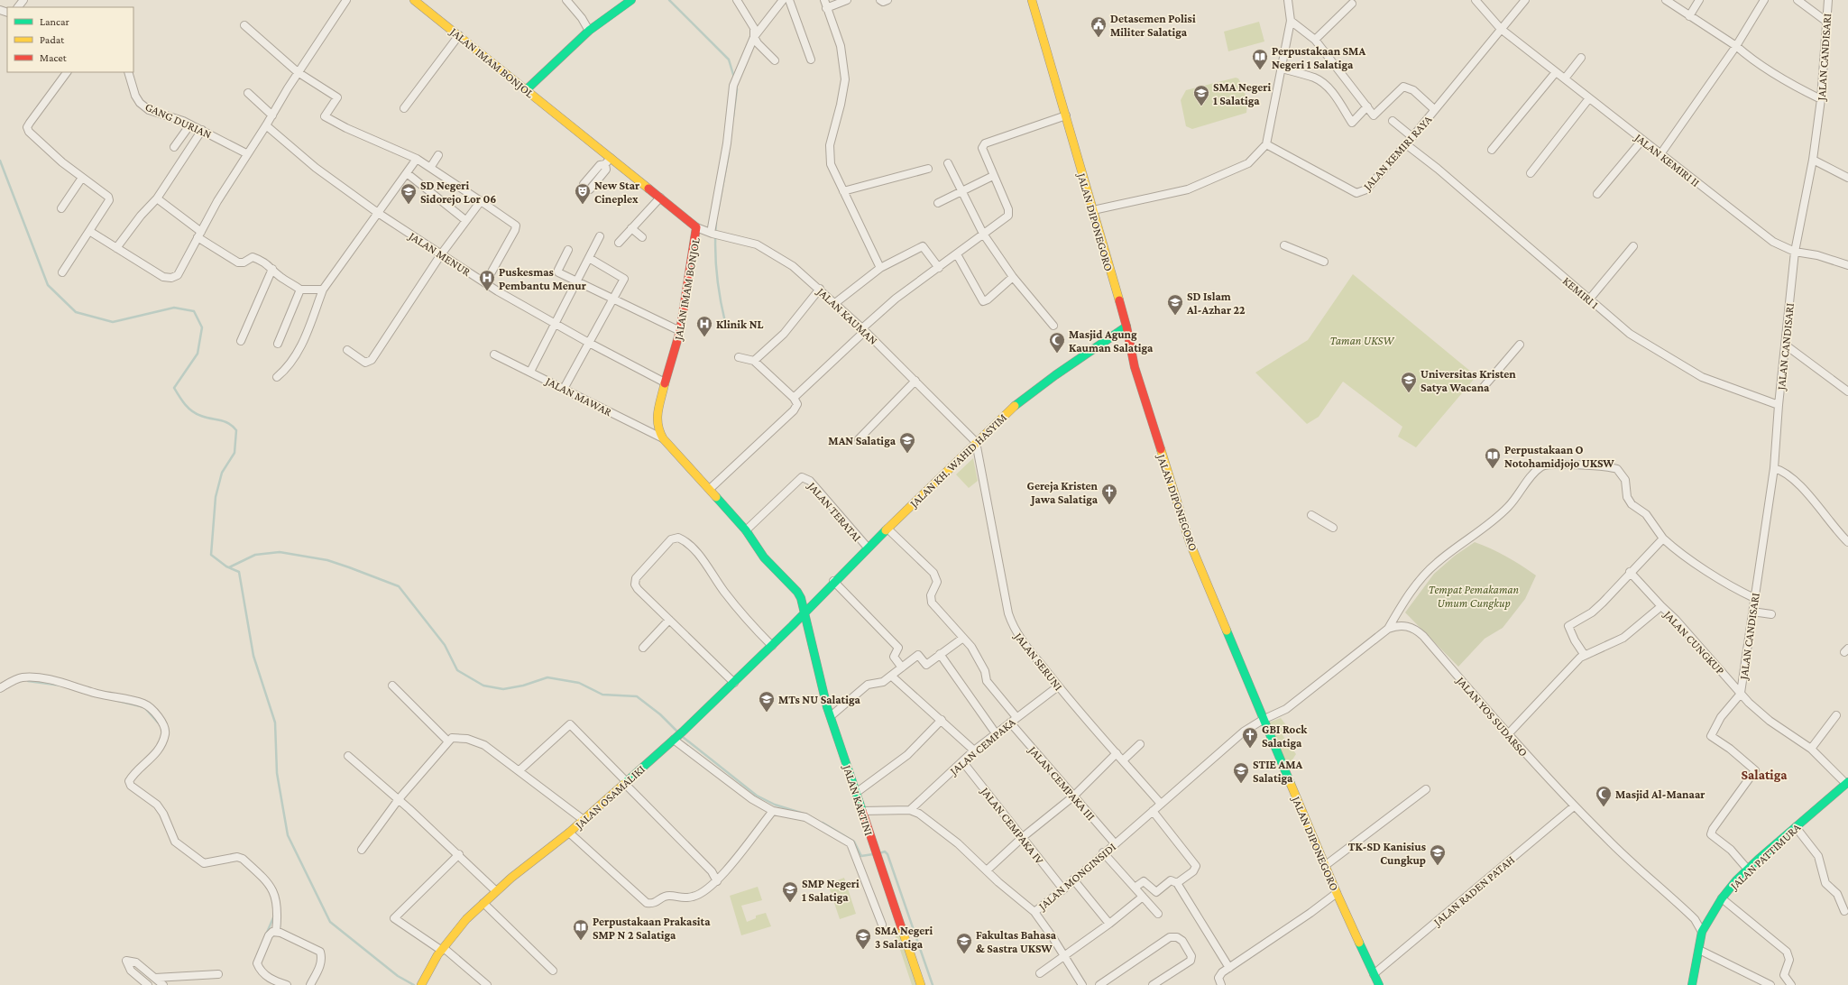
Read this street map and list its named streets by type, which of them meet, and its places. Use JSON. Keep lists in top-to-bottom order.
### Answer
{
  "streets": {
    "main road": [
      "JALAN IMAM BONJOL",
      "JALAN DIPONEGORO",
      "JALAN KH. WAHID HASYIM",
      "JALAN OSAMALIKI",
      "JALAN KARTINI",
      "JALAN PATTIMURA"
    ],
    "street": [
      "JALAN CANDISARI",
      "GANG DURIAN",
      "JALAN KEMIRI RAYA",
      "JALAN KEMIRI II",
      "JALAN MENUR",
      "KEMIRI 1",
      "JALAN KAUMAN",
      "JALAN MAWAR",
      "JALAN TERATAI",
      "JALAN CUNGKUP",
      "JALAN SERUNI",
      "JALAN YOS SUDARSO",
      "JALAN CEMPAKA",
      "JALAN CEMPAKA III",
      "JALAN CEMPAKA IV",
      "JALAN MONGINSIDI",
      "JALAN RADEN PATAH"
    ]
  },
  "crossings": [
    ["JALAN CANDISARI", "JALAN KEMIRI II"],
    ["JALAN CANDISARI", "KEMIRI 1"],
    ["JALAN CANDISARI", "JALAN CUNGKUP"],
    ["JALAN IMAM BONJOL", "JALAN MENUR"],
    ["JALAN IMAM BONJOL", "JALAN KAUMAN"],
    ["JALAN IMAM BONJOL", "JALAN MAWAR"],
    ["JALAN IMAM BONJOL", "JALAN KH. WAHID HASYIM"],
    ["JALAN IMAM BONJOL", "JALAN TERATAI"],
    ["JALAN IMAM BONJOL", "JALAN OSAMALIKI"],
    ["JALAN IMAM BONJOL", "JALAN KARTINI"],
    ["JALAN KEMIRI RAYA", "JALAN KEMIRI II"],
    ["JALAN KEMIRI RAYA", "KEMIRI 1"],
    ["JALAN DIPONEGORO", "JALAN KH. WAHID HASYIM"],
    ["JALAN DIPONEGORO", "JALAN YOS SUDARSO"],
    ["JALAN DIPONEGORO", "JALAN MONGINSIDI"],
    ["JALAN DIPONEGORO", "JALAN RADEN PATAH"],
    ["JALAN KAUMAN", "JALAN KH. WAHID HASYIM"],
    ["JALAN KAUMAN", "JALAN SERUNI"],
    ["JALAN KH. WAHID HASYIM", "JALAN TERATAI"],
    ["JALAN KH. WAHID HASYIM", "JALAN SERUNI"],
    ["JALAN KH. WAHID HASYIM", "JALAN OSAMALIKI"],
    ["JALAN KH. WAHID HASYIM", "JALAN KARTINI"],
    ["JALAN CUNGKUP", "JALAN YOS SUDARSO"],
    ["JALAN CUNGKUP", "JALAN PATTIMURA"],
    ["JALAN SERUNI", "JALAN CEMPAKA"],
    ["JALAN SERUNI", "JALAN MONGINSIDI"],
    ["JALAN YOS SUDARSO", "JALAN PATTIMURA"],
    ["JALAN YOS SUDARSO", "JALAN MONGINSIDI"],
    ["JALAN YOS SUDARSO", "JALAN RADEN PATAH"],
    ["JALAN CEMPAKA", "JALAN CEMPAKA III"],
    ["JALAN CEMPAKA", "JALAN CEMPAKA IV"],
    ["JALAN CEMPAKA", "JALAN MONGINSIDI"],
    ["JALAN CEMPAKA III", "JALAN MONGINSIDI"],
    ["JALAN OSAMALIKI", "JALAN KARTINI"],
    ["JALAN CEMPAKA IV", "JALAN MONGINSIDI"]
  ],
  "districts": ["Salatiga"],
  "parks": ["Taman UKSW", "Tempat Pemakaman Umum Cungkup"],
  "places": {
    "public building": ["Detasemen Polisi Militer Salatiga"],
    "library": ["Perpustakaan SMA Negeri 1 Salatiga", "Perpustakaan O Notohamidjojo UKSW", "Perpustakaan Prakasita SMP N 2 Salatiga"],
    "school or university": [
      "SMA Negeri 1 Salatiga",
      "SD Negeri Sidorejo Lor 06",
      "SD Islam Al-Azhar 22",
      "Universitas Kristen Satya Wacana",
      "MAN Salatiga",
      "MTs NU Salatiga",
      "STIE AMA Salatiga",
      "TK-SD Kanisius Cungkup",
      "SMP Negeri 1 Salatiga",
      "SMA Negeri 3 Salatiga",
      "Fakultas Bahasa & Sastra UKSW"
    ],
    "theatre": ["New Star Cineplex"],
    "hospital": ["Puskesmas Pembantu Menur", "Klinik NL"],
    "mosque": ["Masjid Agung Kauman Salatiga", "Masjid Al-Manaar"],
    "church": ["Gereja Kristen Jawa Salatiga", "GBI Rock Salatiga"]
  },
  "legend": ["Lancar", "Padat", "Macet"]
}
